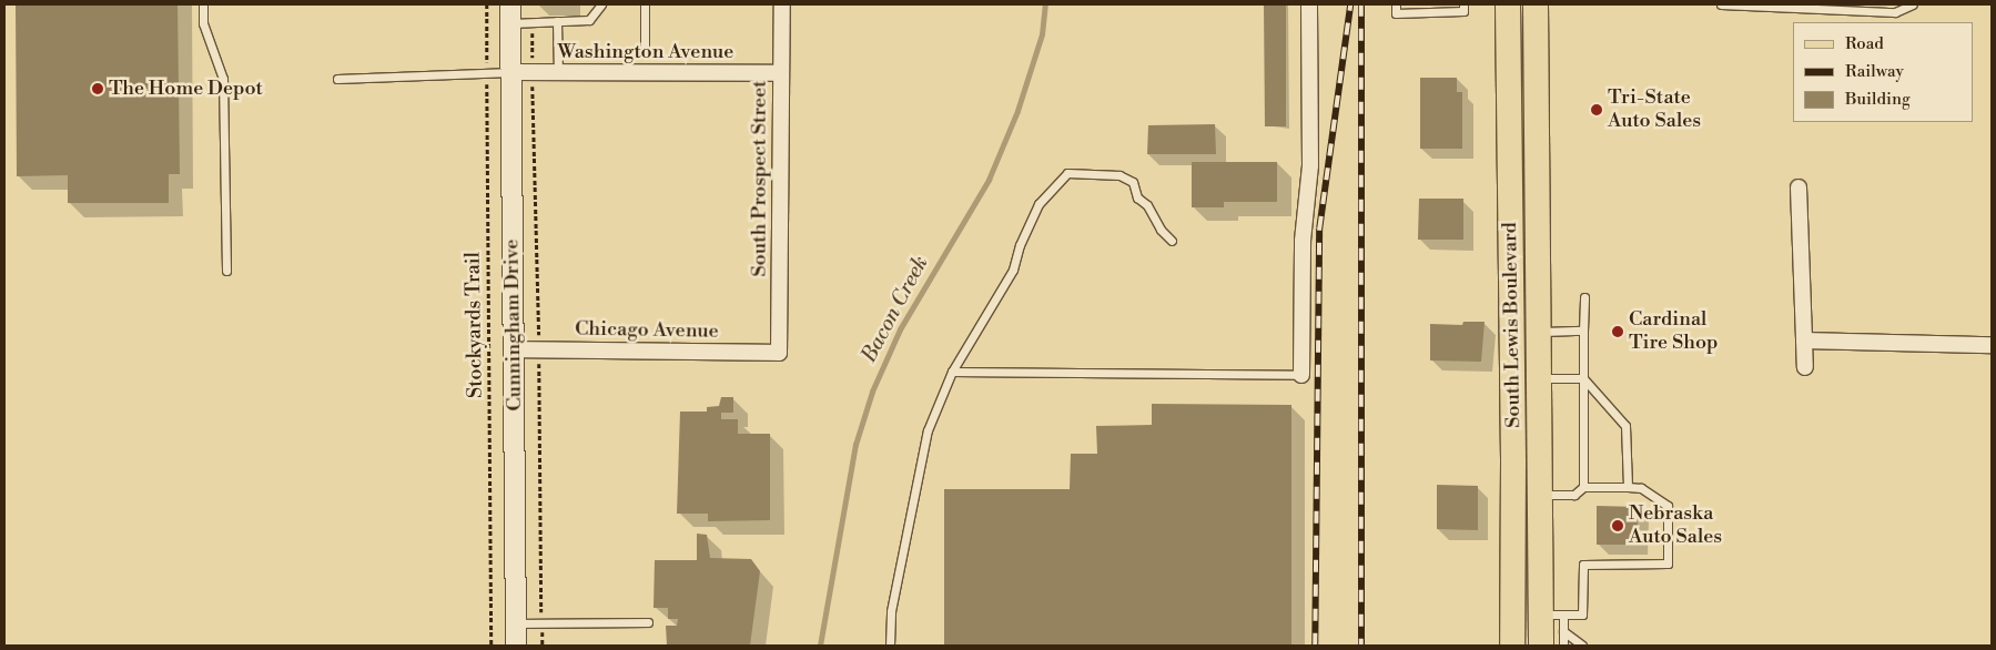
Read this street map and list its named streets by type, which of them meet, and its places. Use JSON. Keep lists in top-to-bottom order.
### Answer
{
  "streets": {
    "main road": ["South Lewis Boulevard"],
    "street": [
      "Washington Avenue",
      "South Prospect Street",
      "Cunningham Drive",
      "Chicago Avenue"
    ],
    "path": ["Stockyards Trail"]
  },
  "crossings": [
    ["Washington Avenue", "South Prospect Street"],
    ["Washington Avenue", "Cunningham Drive"],
    ["South Prospect Street", "Chicago Avenue"],
    ["Cunningham Drive", "Chicago Avenue"]
  ],
  "water": ["Bacon Creek"],
  "places": [
    "The Home Depot",
    "Tri-State Auto Sales",
    "Cardinal Tire Shop",
    "Nebraska Auto Sales"
  ],
  "legend": ["Road", "Railway", "Building"]
}
